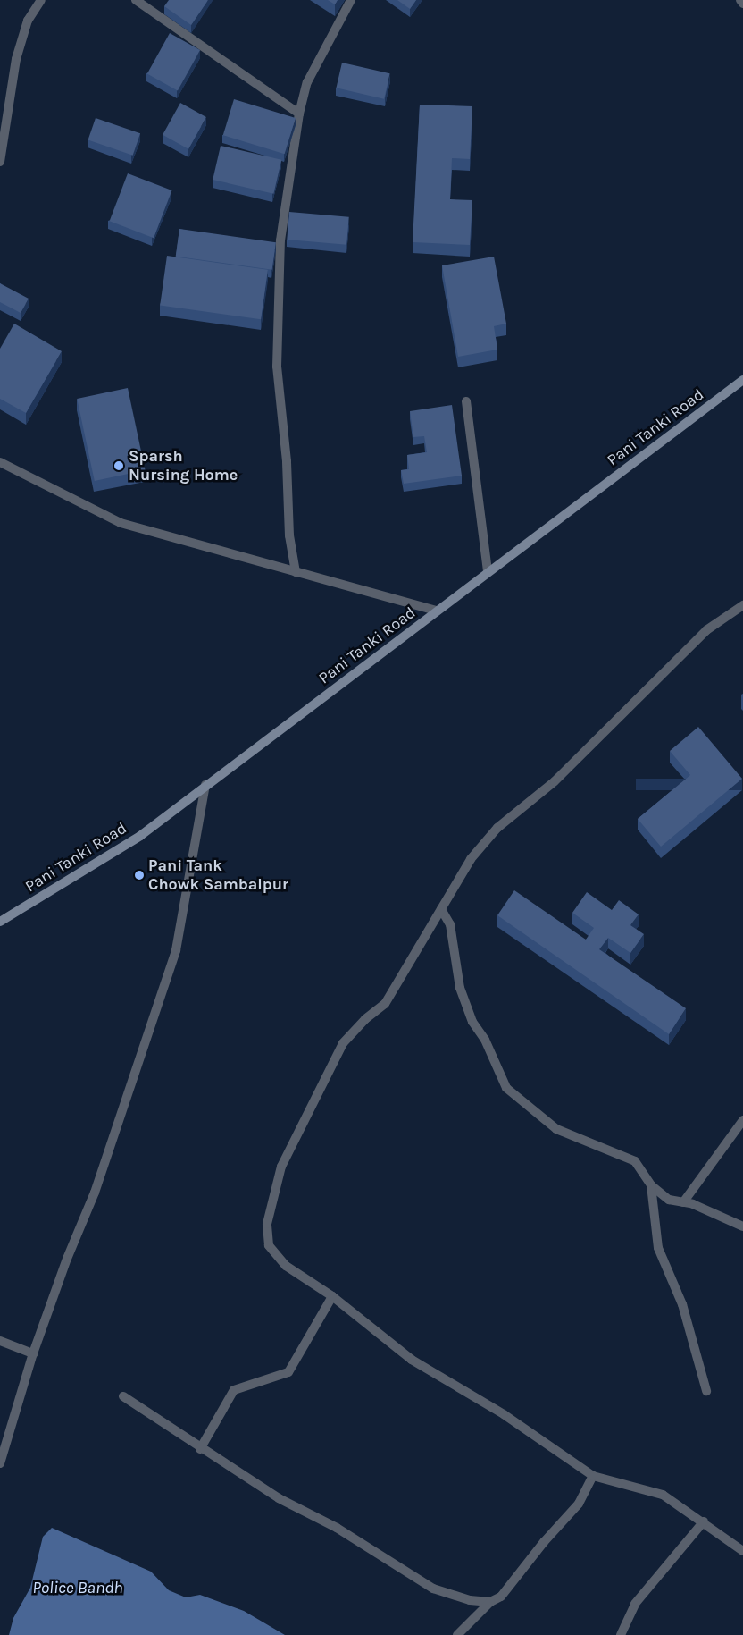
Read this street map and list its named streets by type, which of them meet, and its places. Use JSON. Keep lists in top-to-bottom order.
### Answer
{
  "streets": {
    "street": ["Pani Tanki Road"]
  },
  "water": ["Police Bandh"],
  "places": ["Sparsh Nursing Home", "Pani Tank Chowk Sambalpur"]
}
